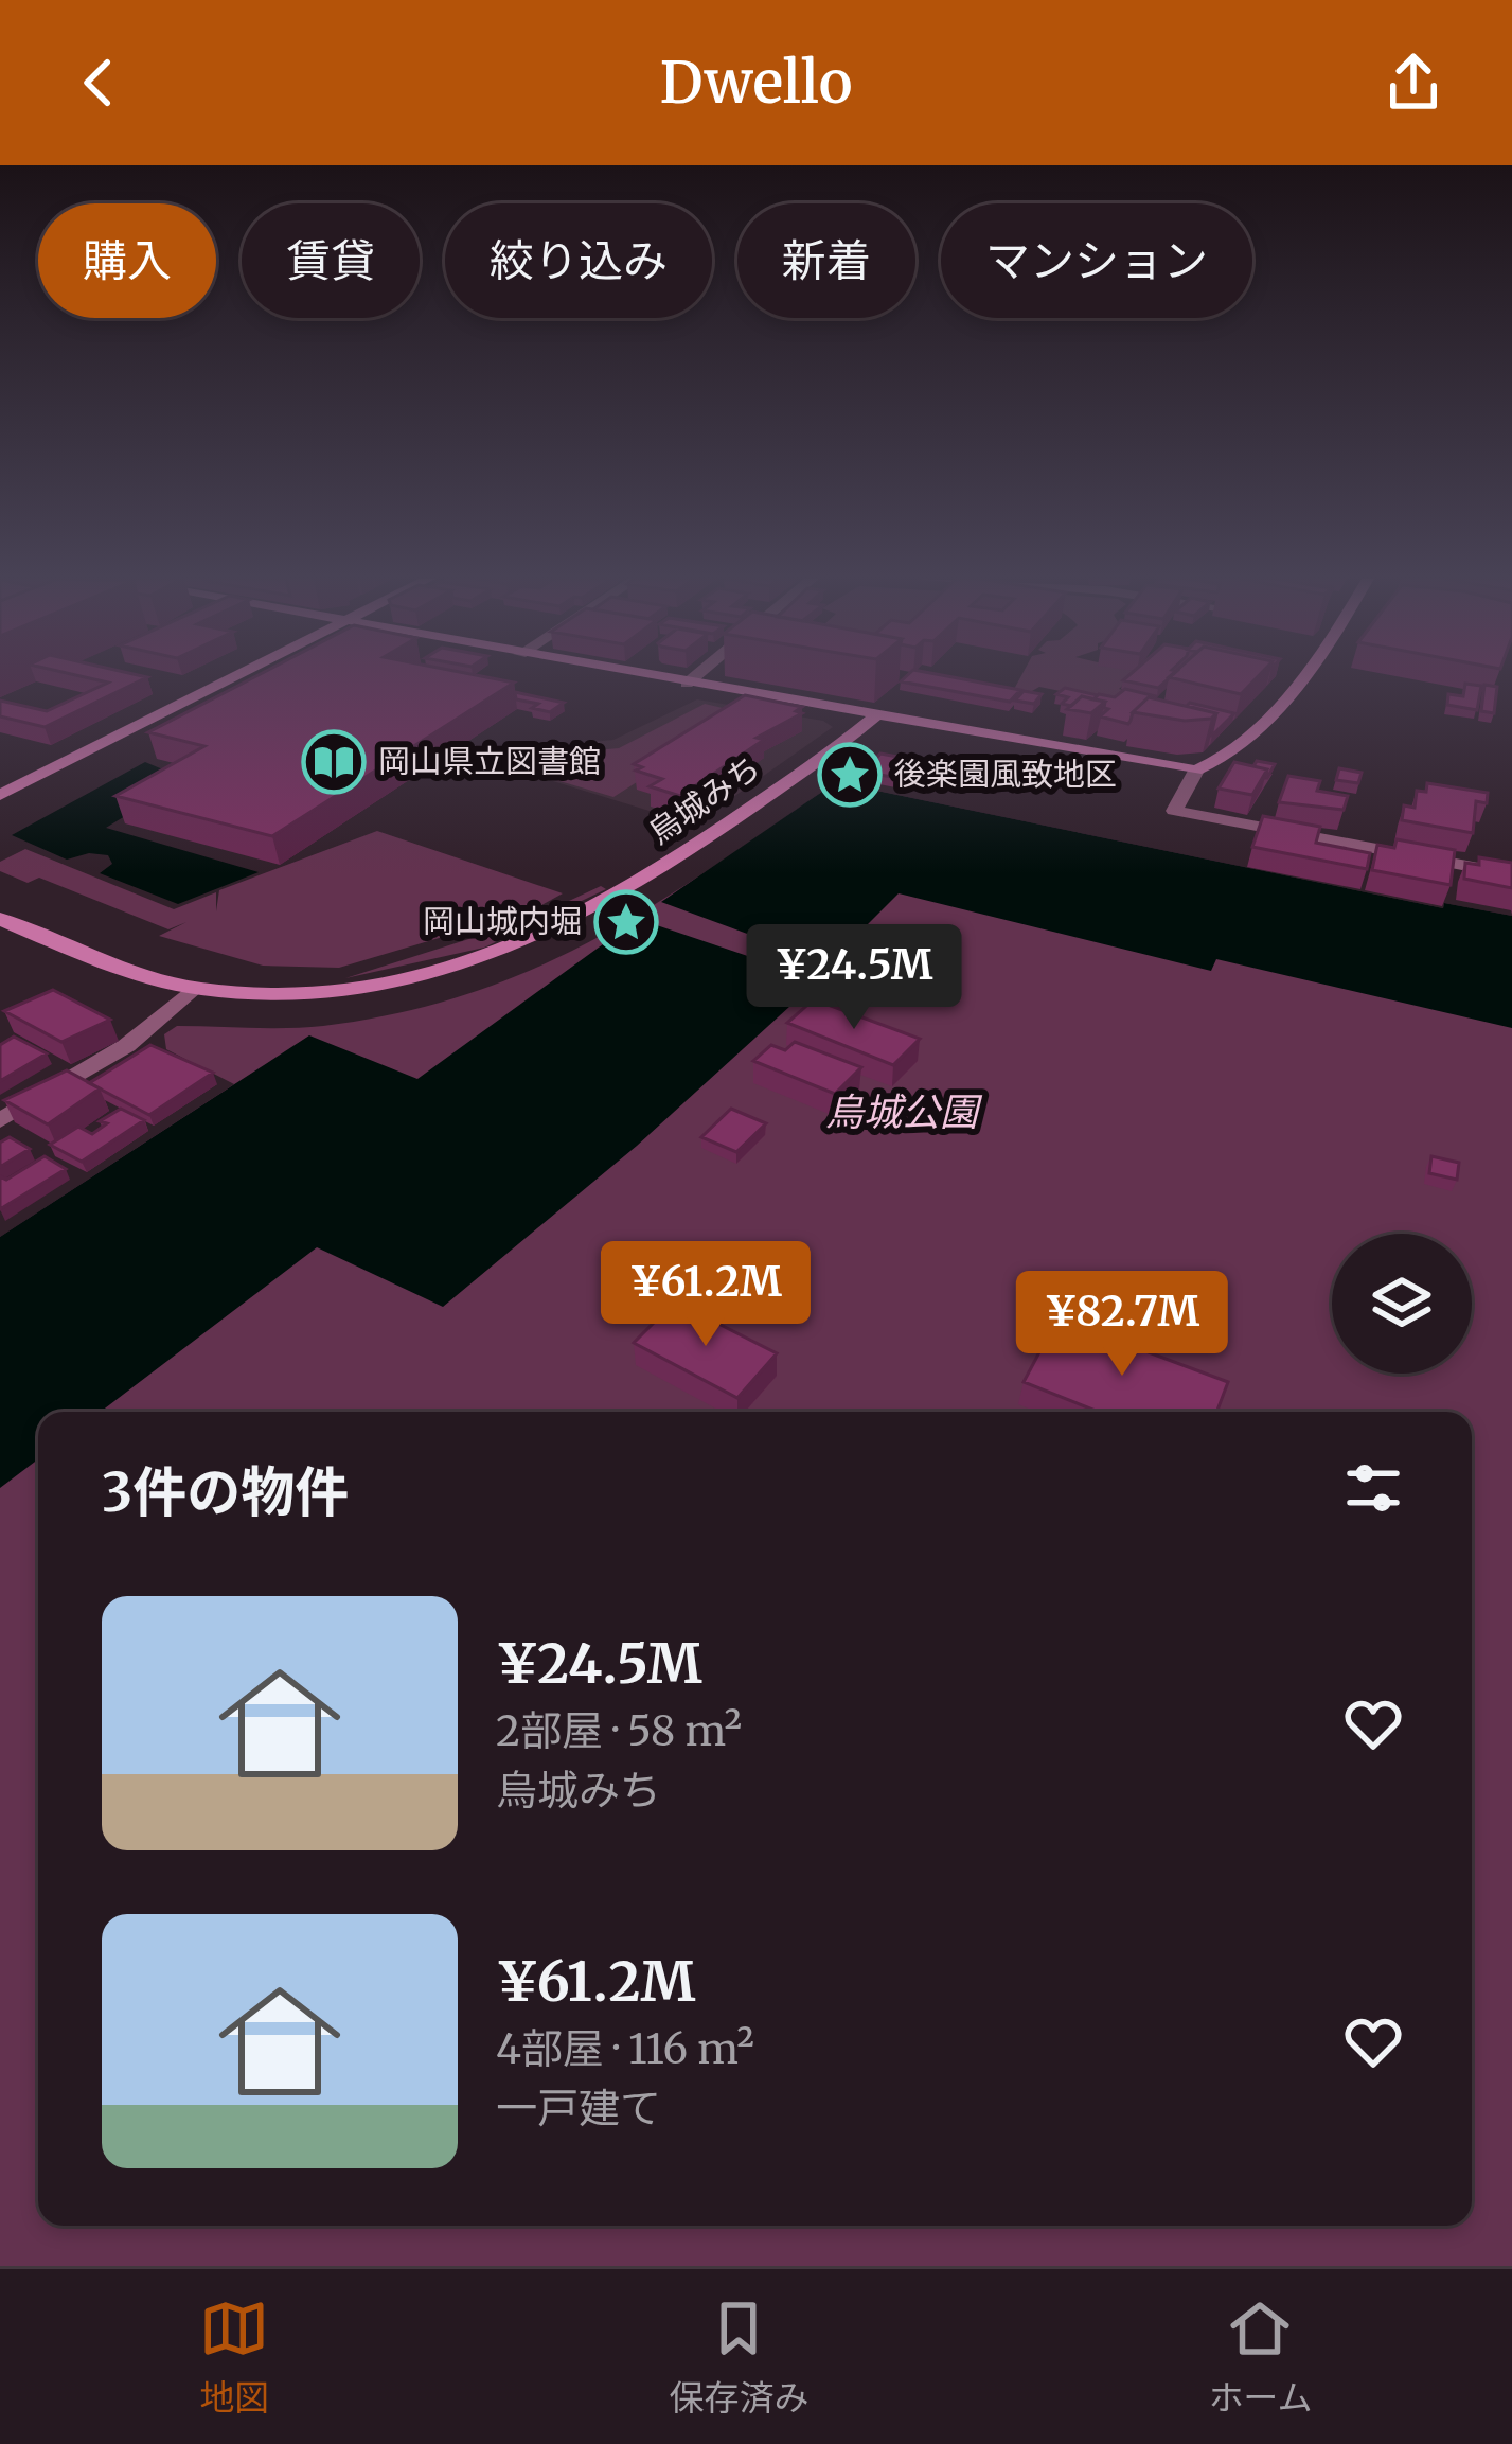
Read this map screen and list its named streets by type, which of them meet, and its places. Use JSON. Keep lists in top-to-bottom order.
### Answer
{
  "streets": {
    "street": ["烏城みち"]
  },
  "parks": ["烏城公園"],
  "places": {
    "library": ["岡山県立図書館"],
    "place": ["後楽園風致地区", "岡山城内堀"]
  },
  "page": {
    "header": "Dwello",
    "chip": [
      "購入",
      "賃貸",
      "絞り込み",
      "新着",
      "マンション"
    ],
    "price": ["¥24.5M", "¥61.2M", "¥82.7M"],
    "heading": "3件の物件",
    "list": [
      {
        "name": "¥24.5M",
        "note": "2部屋 · 58 m² · 烏城みち"
      },
      {
        "name": "¥61.2M",
        "note": "4部屋 · 116 m² · 一戸建て"
      }
    ],
    "tabs": ["地図", "保存済み", "ホーム"]
  }
}
